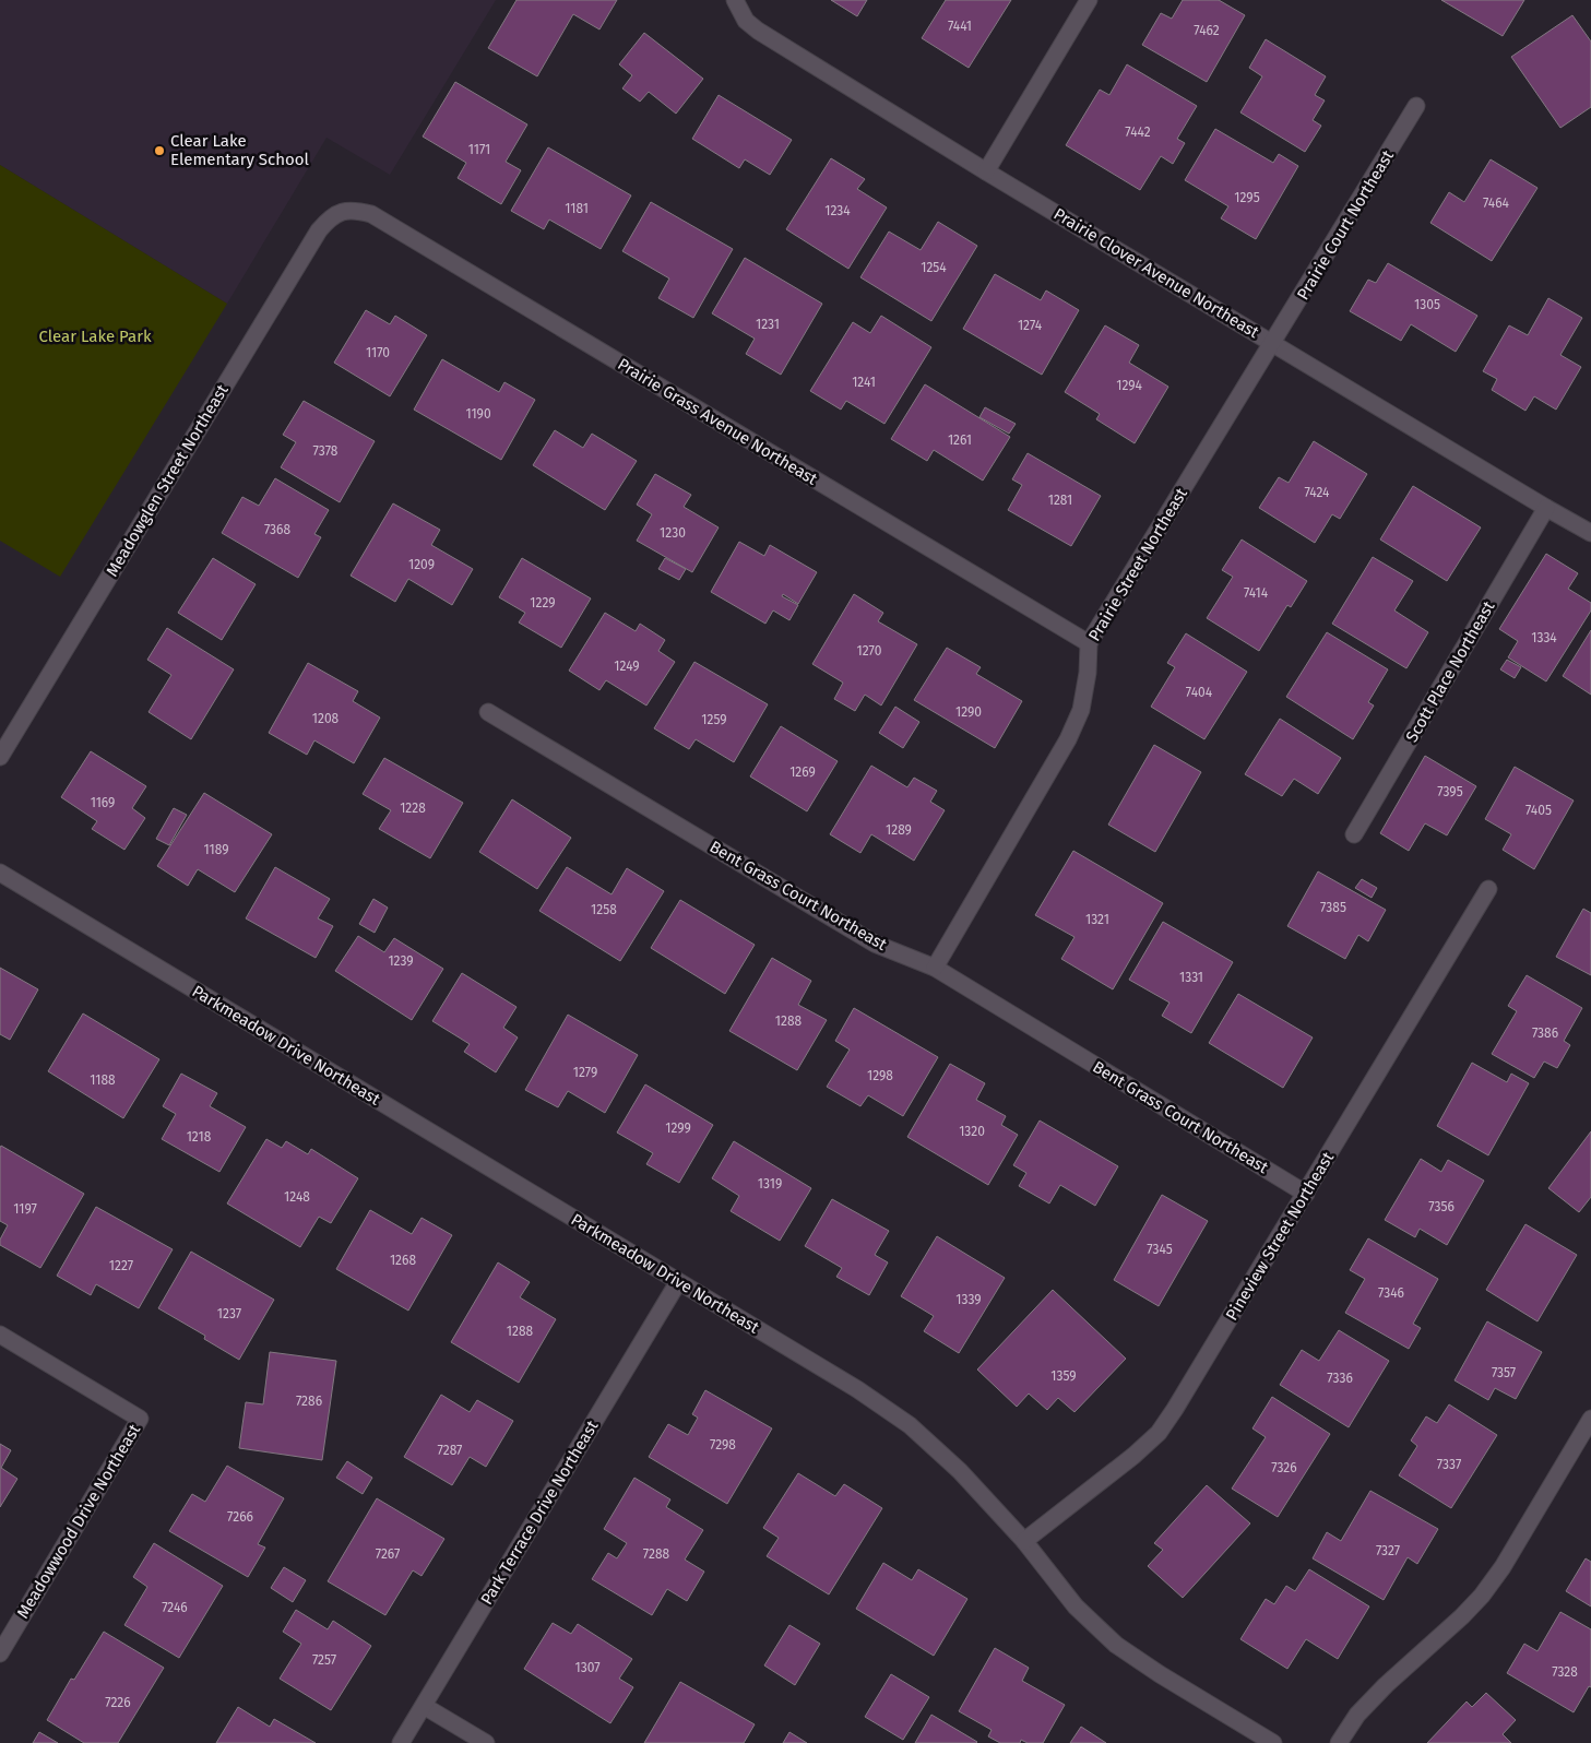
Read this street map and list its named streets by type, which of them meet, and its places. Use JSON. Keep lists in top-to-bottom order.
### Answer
{
  "streets": {
    "street": [
      "Prairie Court Northeast",
      "Prairie Clover Avenue Northeast",
      "Prairie Grass Avenue Northeast",
      "Meadowglen Street Northeast",
      "Prairie Street Northeast",
      "Scott Place Northeast",
      "Bent Grass Court Northeast",
      "Parkmeadow Drive Northeast",
      "Pineview Street Northeast",
      "Park Terrace Drive Northeast",
      "Meadowwood Drive Northeast"
    ]
  },
  "crossings": [
    ["Prairie Court Northeast", "Prairie Clover Avenue Northeast"],
    ["Prairie Court Northeast", "Prairie Street Northeast"],
    ["Prairie Clover Avenue Northeast", "Prairie Street Northeast"],
    ["Prairie Clover Avenue Northeast", "Scott Place Northeast"],
    ["Prairie Grass Avenue Northeast", "Meadowglen Street Northeast"],
    ["Prairie Grass Avenue Northeast", "Prairie Street Northeast"],
    ["Prairie Street Northeast", "Bent Grass Court Northeast"],
    ["Bent Grass Court Northeast", "Pineview Street Northeast"],
    ["Parkmeadow Drive Northeast", "Pineview Street Northeast"],
    ["Parkmeadow Drive Northeast", "Park Terrace Drive Northeast"]
  ],
  "parks": ["Clear Lake Park"],
  "places": ["Clear Lake Elementary School"],
  "house_numbers": [
    "7441",
    "7462",
    "7442",
    "1171",
    "1295",
    "7464",
    "1181",
    "1234",
    "1254",
    "1305",
    "1231",
    "1274",
    "1170",
    "1241",
    "1294",
    "1190",
    "1261",
    "7378",
    "7424",
    "1281",
    "7368",
    "1230",
    "1209",
    "7414",
    "1229",
    "1334",
    "1270",
    "1249",
    "7404",
    "1290",
    "1208",
    "1259",
    "1269",
    "7395",
    "1169",
    "1228",
    "7405",
    "1289",
    "1189",
    "7385",
    "1258",
    "1321",
    "1239",
    "1331",
    "1288",
    "7386",
    "1279",
    "1298",
    "1188",
    "1299",
    "1320",
    "1218",
    "1319",
    "1248",
    "7356",
    "1197",
    "7345",
    "1268",
    "1227",
    "7346",
    "1339",
    "1237",
    "1288",
    "7357",
    "1359",
    "7336",
    "7286",
    "7298",
    "7287",
    "7337",
    "7326",
    "7266",
    "7327",
    "7267",
    "7288",
    "7246",
    "7257",
    "1307",
    "7328",
    "7226"
  ]
}
